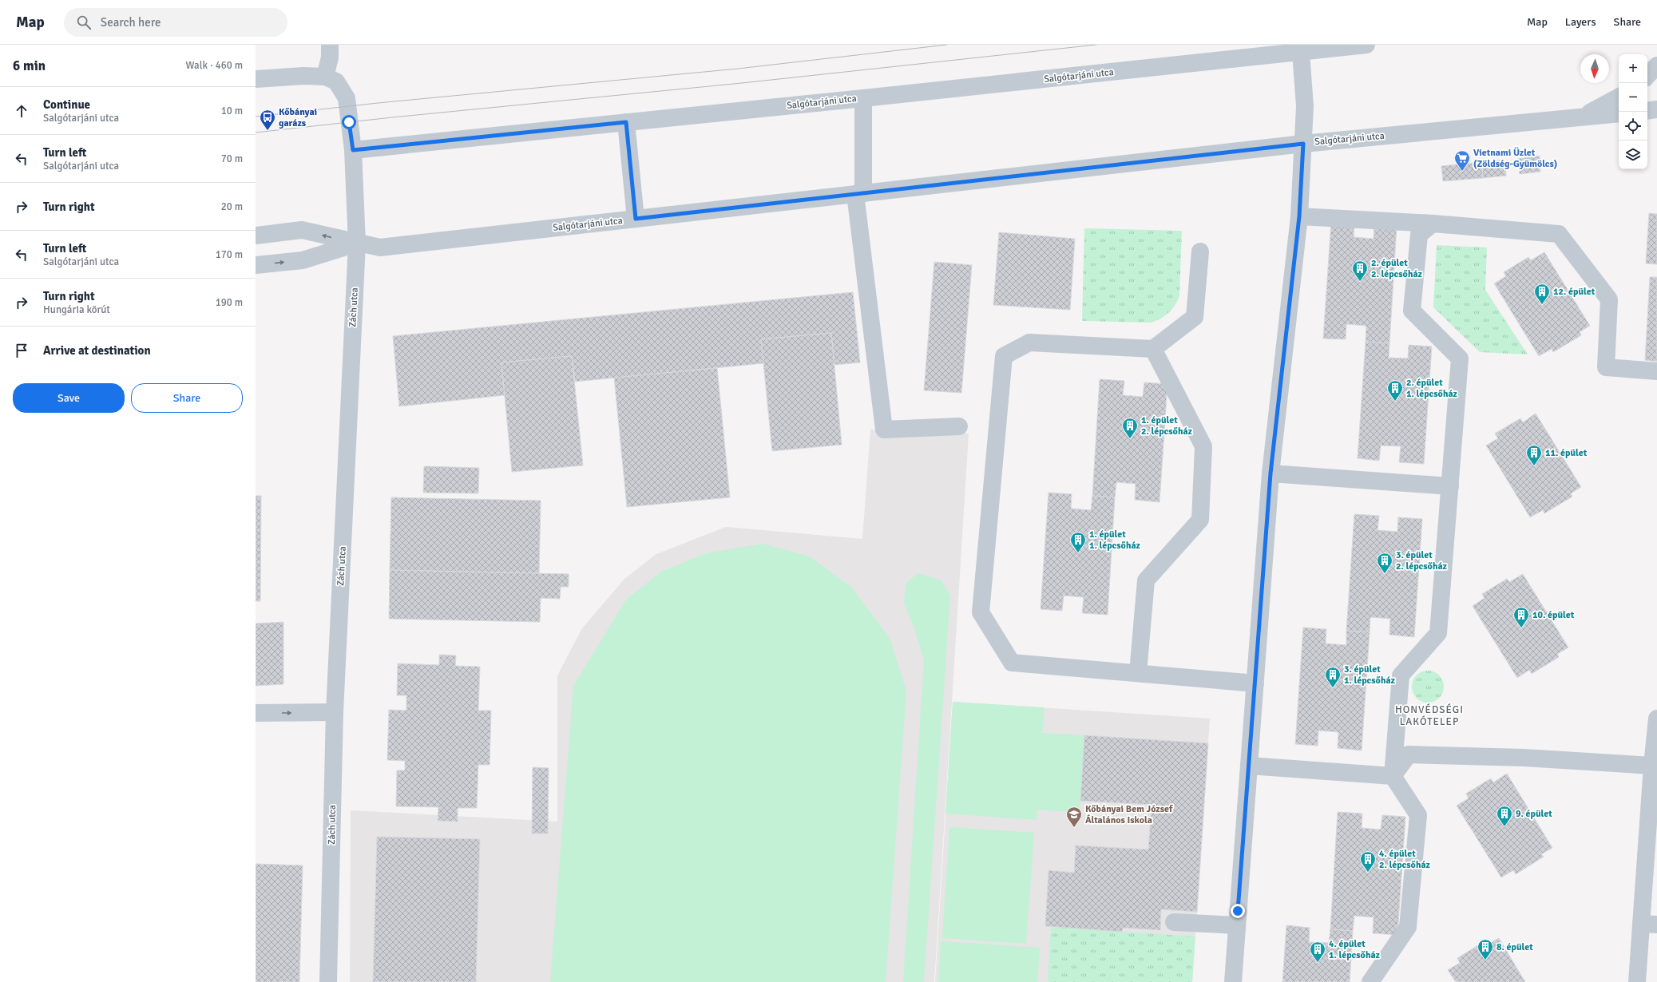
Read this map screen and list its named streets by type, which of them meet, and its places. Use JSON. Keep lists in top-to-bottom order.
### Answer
{
  "streets": {
    "street": ["Salgótarjáni utca", "Zách utca"]
  },
  "crossings": [
    ["Salgótarjáni utca", "Zách utca"]
  ],
  "districts": ["HONVÉDSÉGI LAKÓTELEP"],
  "places": {
    "bus stop": ["Kőbányai garázs"],
    "supermarket": ["Vietnami Üzlet (Zöldség-Gyümölcs)"],
    "building": [
      "2. épület 2. lépcsőház",
      "12. épület",
      "2. épület 1. lépcsőház",
      "1. épület 2. lépcsőház",
      "11. épület",
      "1. épület 1. lépcsőház",
      "3. épület 2. lépcsőház",
      "10. épület",
      "3. épület 1. lépcsőház",
      "9. épület",
      "4. épület 2. lépcsőház",
      "8. épület",
      "4. épület 1. lépcsőház"
    ],
    "school or university": ["Kőbányai Bem József Általános Iskola"]
  },
  "north": "bottom",
  "page": {
    "header": "Map",
    "search": "Search here",
    "nav": ["Map", "Layers", "Share"],
    "heading": ["6 min", "Walk · 460 m"],
    "map_buttons": ["+", "−"],
    "list": [
      ["Continue", "Salgótarjáni utca", "10 m"],
      ["Turn left", "Salgótarjáni utca", "70 m"],
      ["Turn right", "20 m"],
      ["Turn left", "Salgótarjáni utca", "170 m"],
      ["Turn right", "Hungária körút", "190 m"],
      "Arrive at destination"
    ],
    "buttons": ["Save", "Share"]
  }
}
